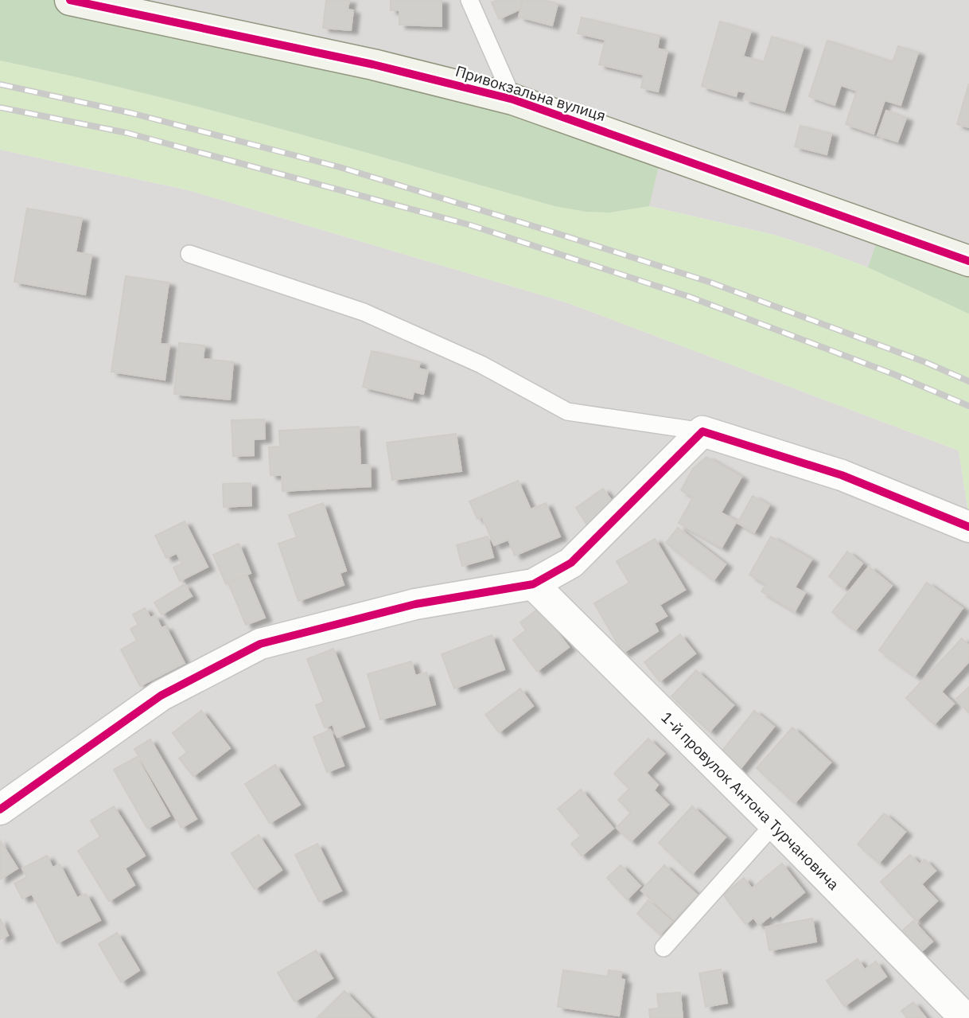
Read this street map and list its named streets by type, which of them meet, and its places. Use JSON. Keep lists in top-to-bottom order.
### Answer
{
  "streets": {
    "street": ["Привокзальна вулиця", "1-й провулок Антона Турчановича"]
  }
}
